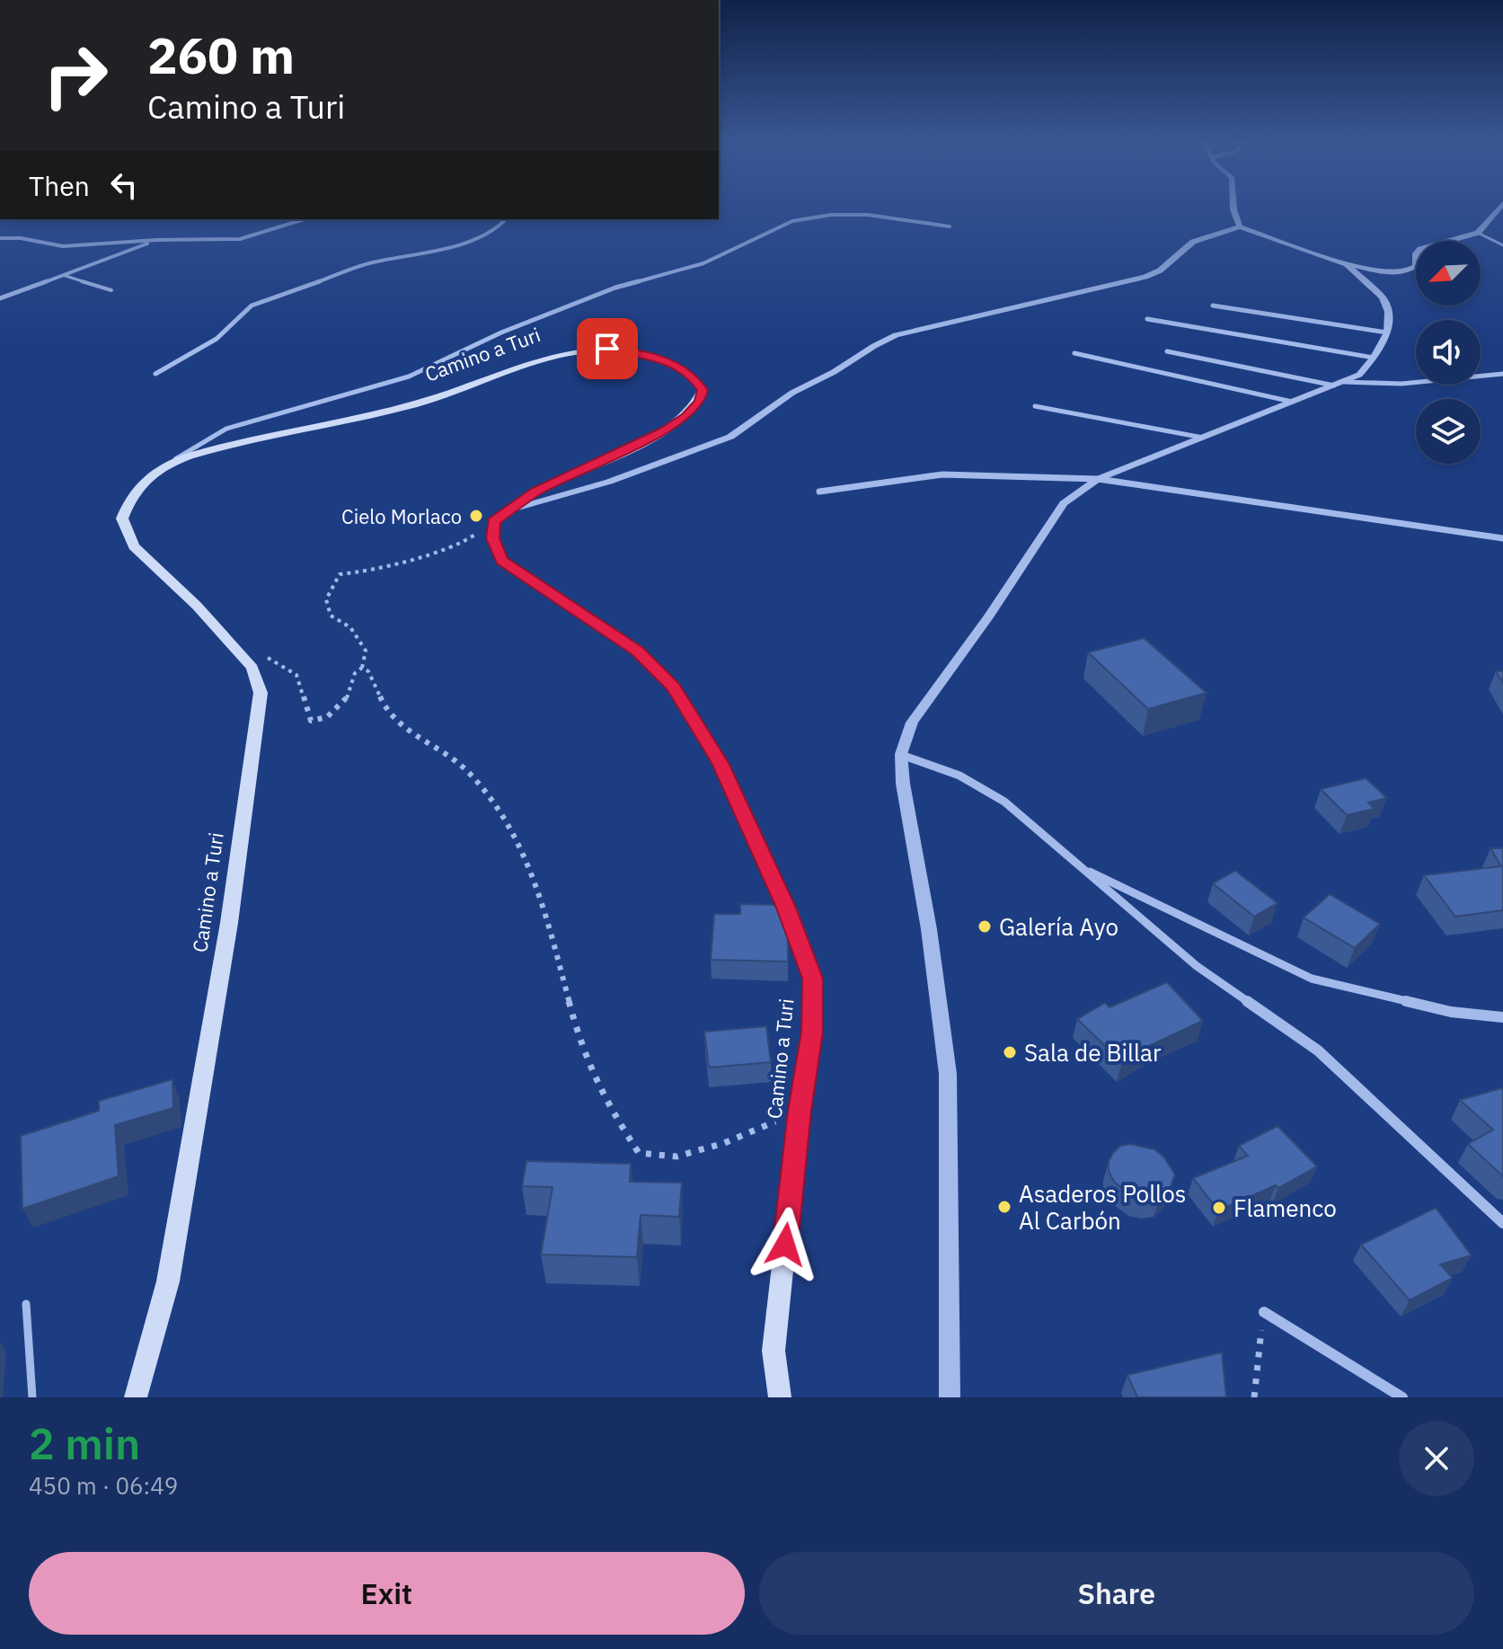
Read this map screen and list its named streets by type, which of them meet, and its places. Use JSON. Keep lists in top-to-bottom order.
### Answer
{
  "streets": {
    "main road": ["Camino a Turi"]
  },
  "places": [
    "Cielo Morlaco",
    "Galería Ayo",
    "Sala de Billar",
    "Asaderos Pollos Al Carbón",
    "Flamenco"
  ],
  "north": "bottom left",
  "page": {
    "turn": ["260 m", "Camino a Turi"],
    "then": "Then",
    "heading": ["2 min", "450 m · 06:49"],
    "buttons": ["Exit", "Share"]
  }
}
